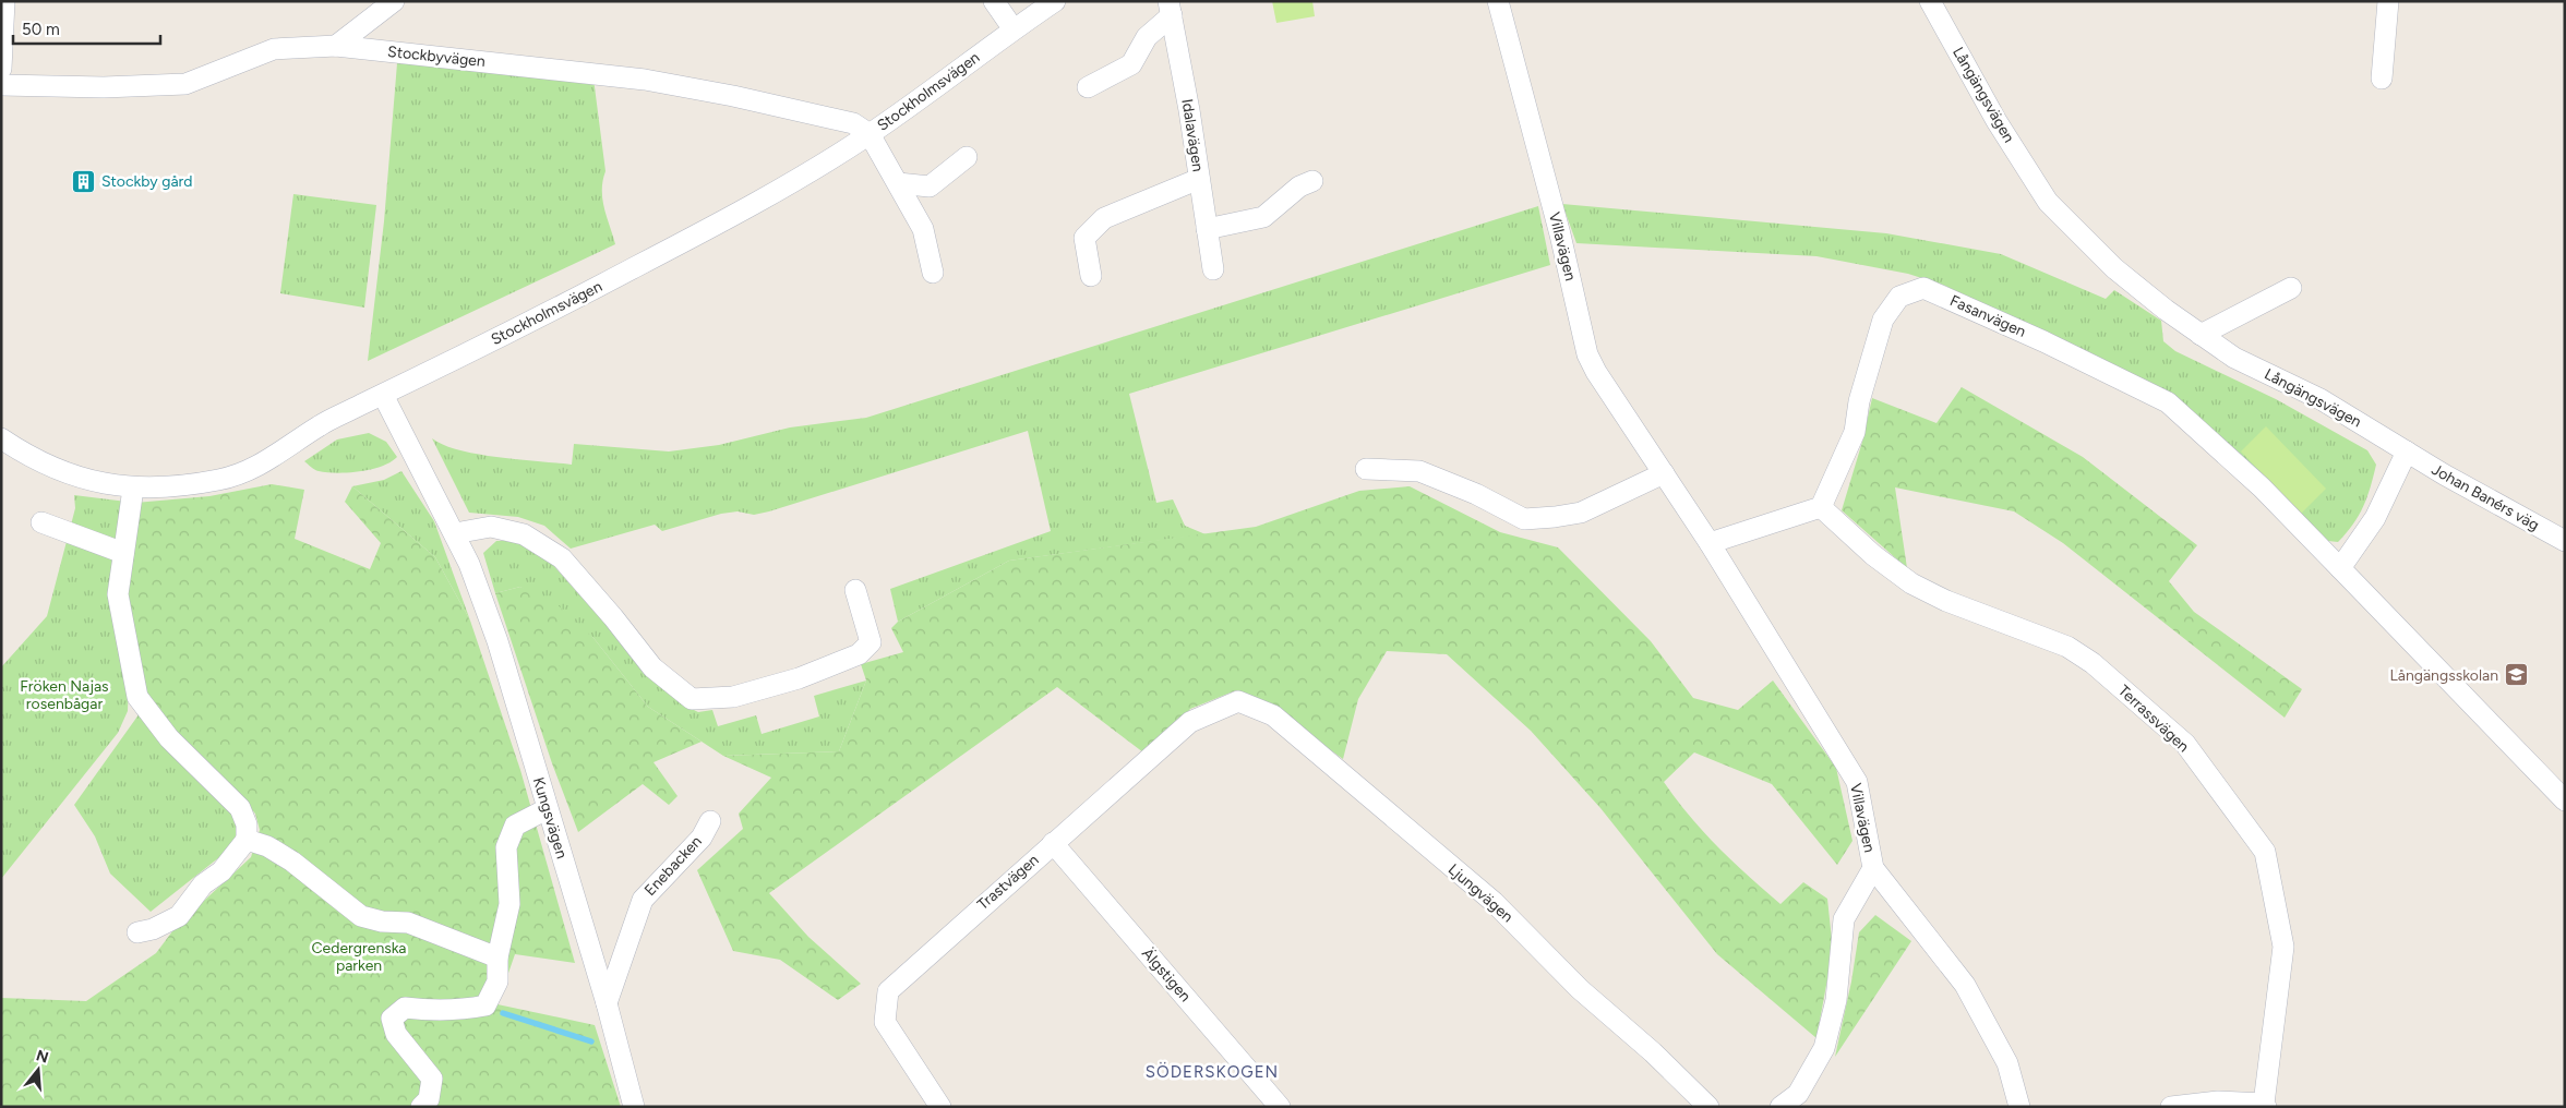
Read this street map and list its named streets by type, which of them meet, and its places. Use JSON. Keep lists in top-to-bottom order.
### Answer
{
  "streets": {
    "street": [
      "Stockbyvägen",
      "Stockholmsvägen",
      "Långängsvägen",
      "Idalavägen",
      "Villavägen",
      "Fasanvägen",
      "Johan Banérs väg",
      "Terrassvägen",
      "Kungsvägen",
      "Enebacken",
      "Trastvägen",
      "Ljungvägen",
      "Älgstigen"
    ]
  },
  "crossings": [
    ["Stockbyvägen", "Stockholmsvägen"],
    ["Stockholmsvägen", "Kungsvägen"],
    ["Långängsvägen", "Johan Banérs väg"],
    ["Fasanvägen", "Terrassvägen"],
    ["Kungsvägen", "Enebacken"],
    ["Trastvägen", "Ljungvägen"],
    ["Trastvägen", "Älgstigen"]
  ],
  "districts": ["SÖDERSKOGEN"],
  "parks": ["Fröken Najas rosenbågar", "Cedergrenska parken"],
  "places": {
    "building": ["Stockby gård"],
    "school or university": ["Långängsskolan"]
  },
  "scale_bar": "50 m",
  "north": "top"
}
